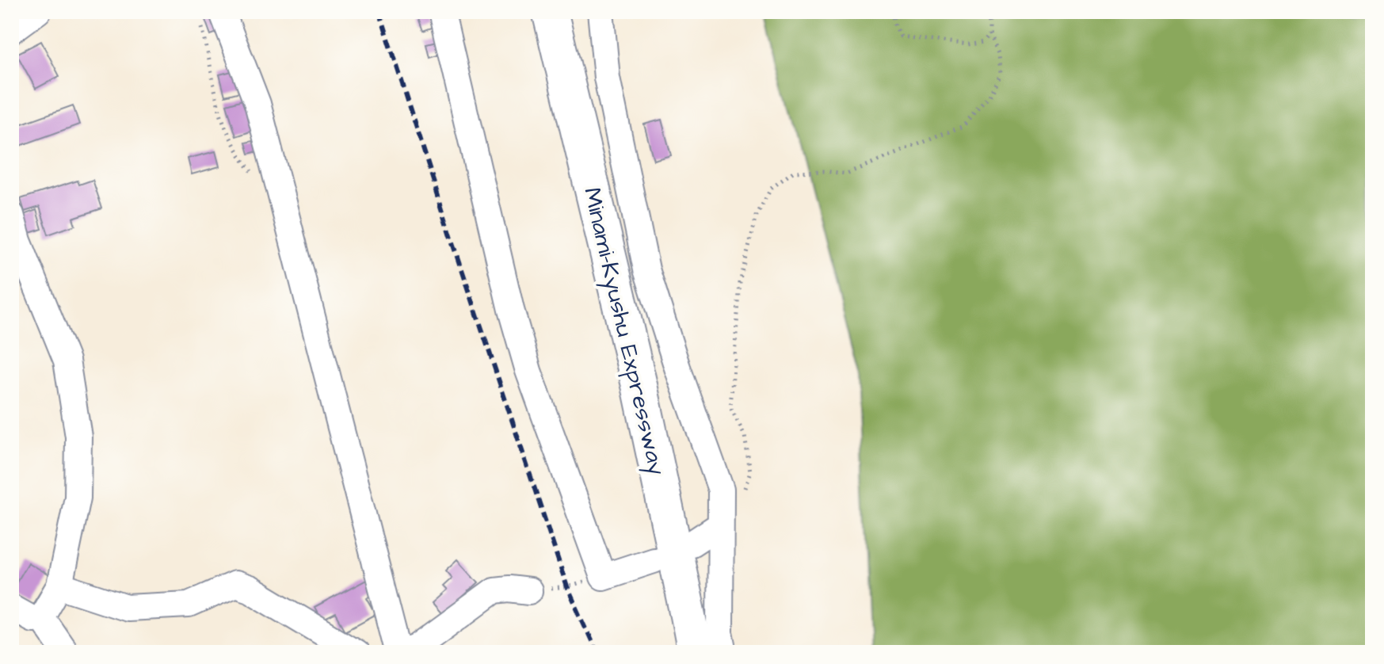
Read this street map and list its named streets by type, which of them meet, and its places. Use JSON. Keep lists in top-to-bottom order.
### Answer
{
  "streets": {
    "highway": ["Minami-Kyushu Expressway"]
  }
}
